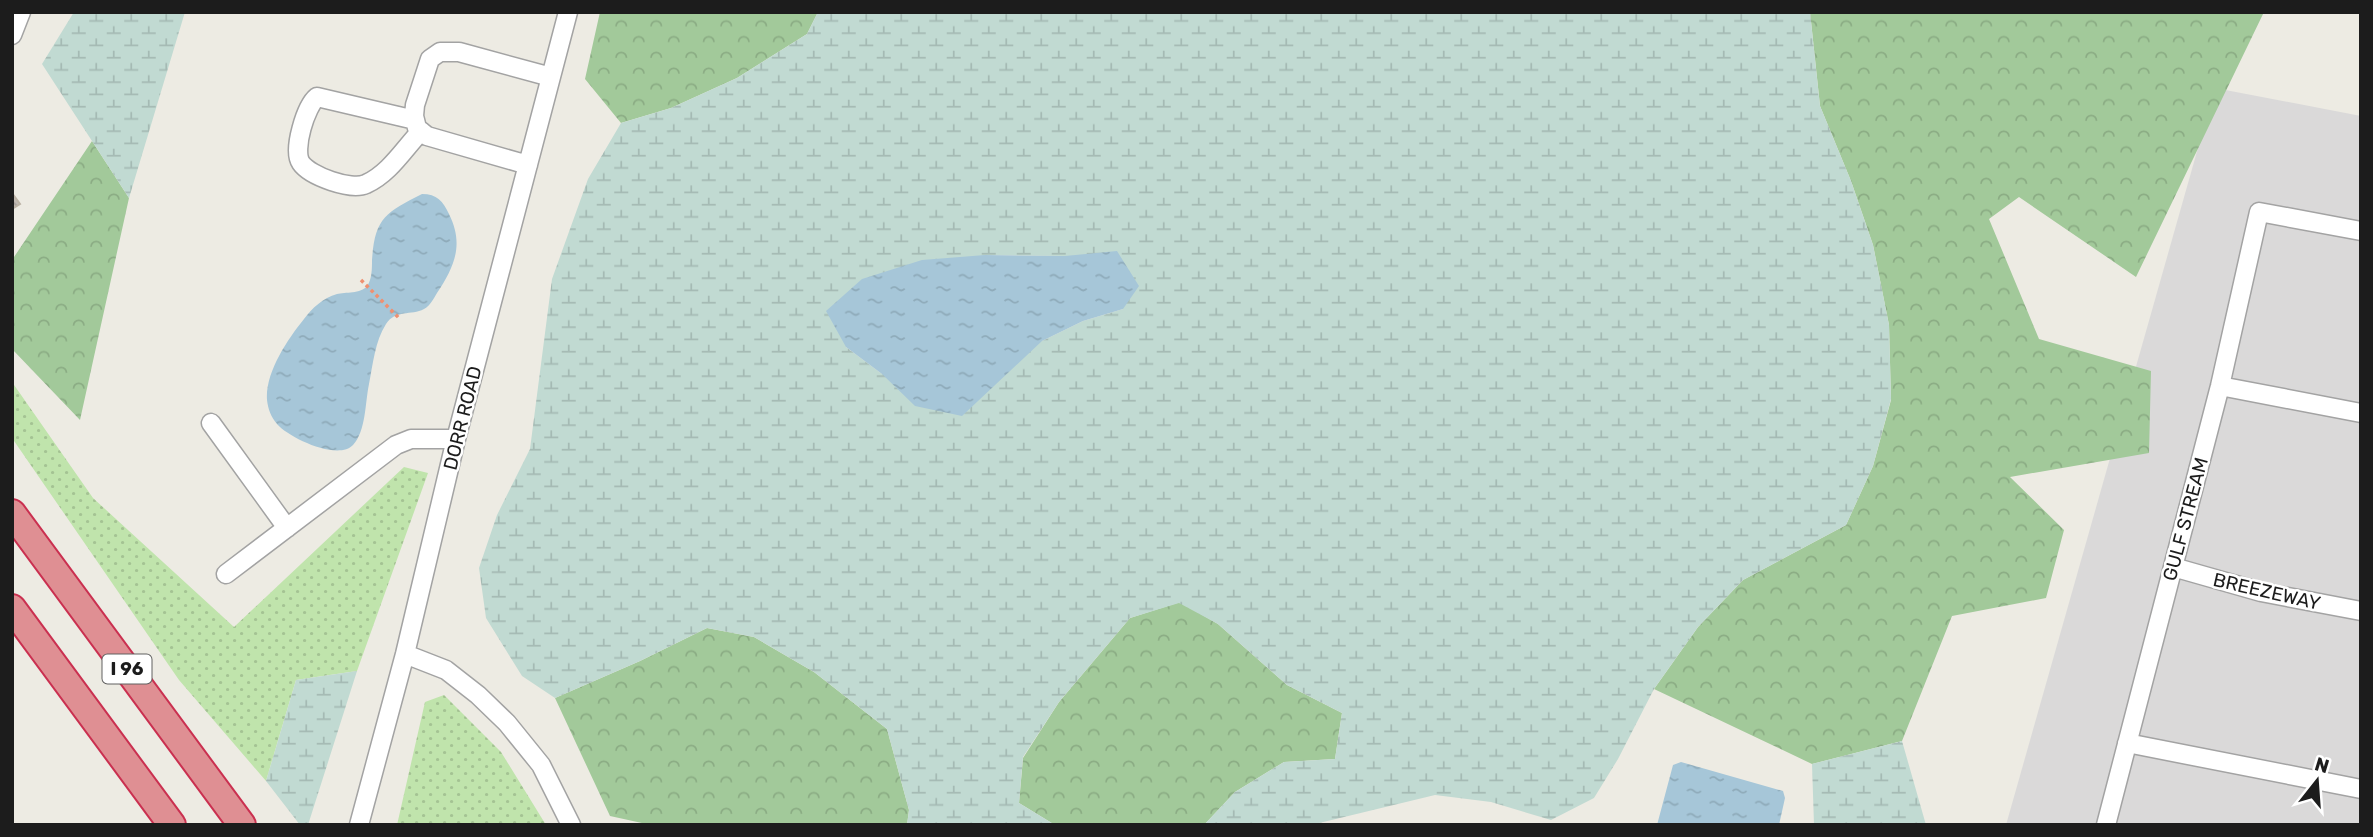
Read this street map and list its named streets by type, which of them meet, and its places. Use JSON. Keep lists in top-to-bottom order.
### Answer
{
  "streets": {
    "highway": ["I 96"],
    "street": ["DORR ROAD", "GULF STREAM", "BREEZEWAY"]
  },
  "crossings": [
    ["GULF STREAM", "BREEZEWAY"]
  ],
  "north": "top"
}
